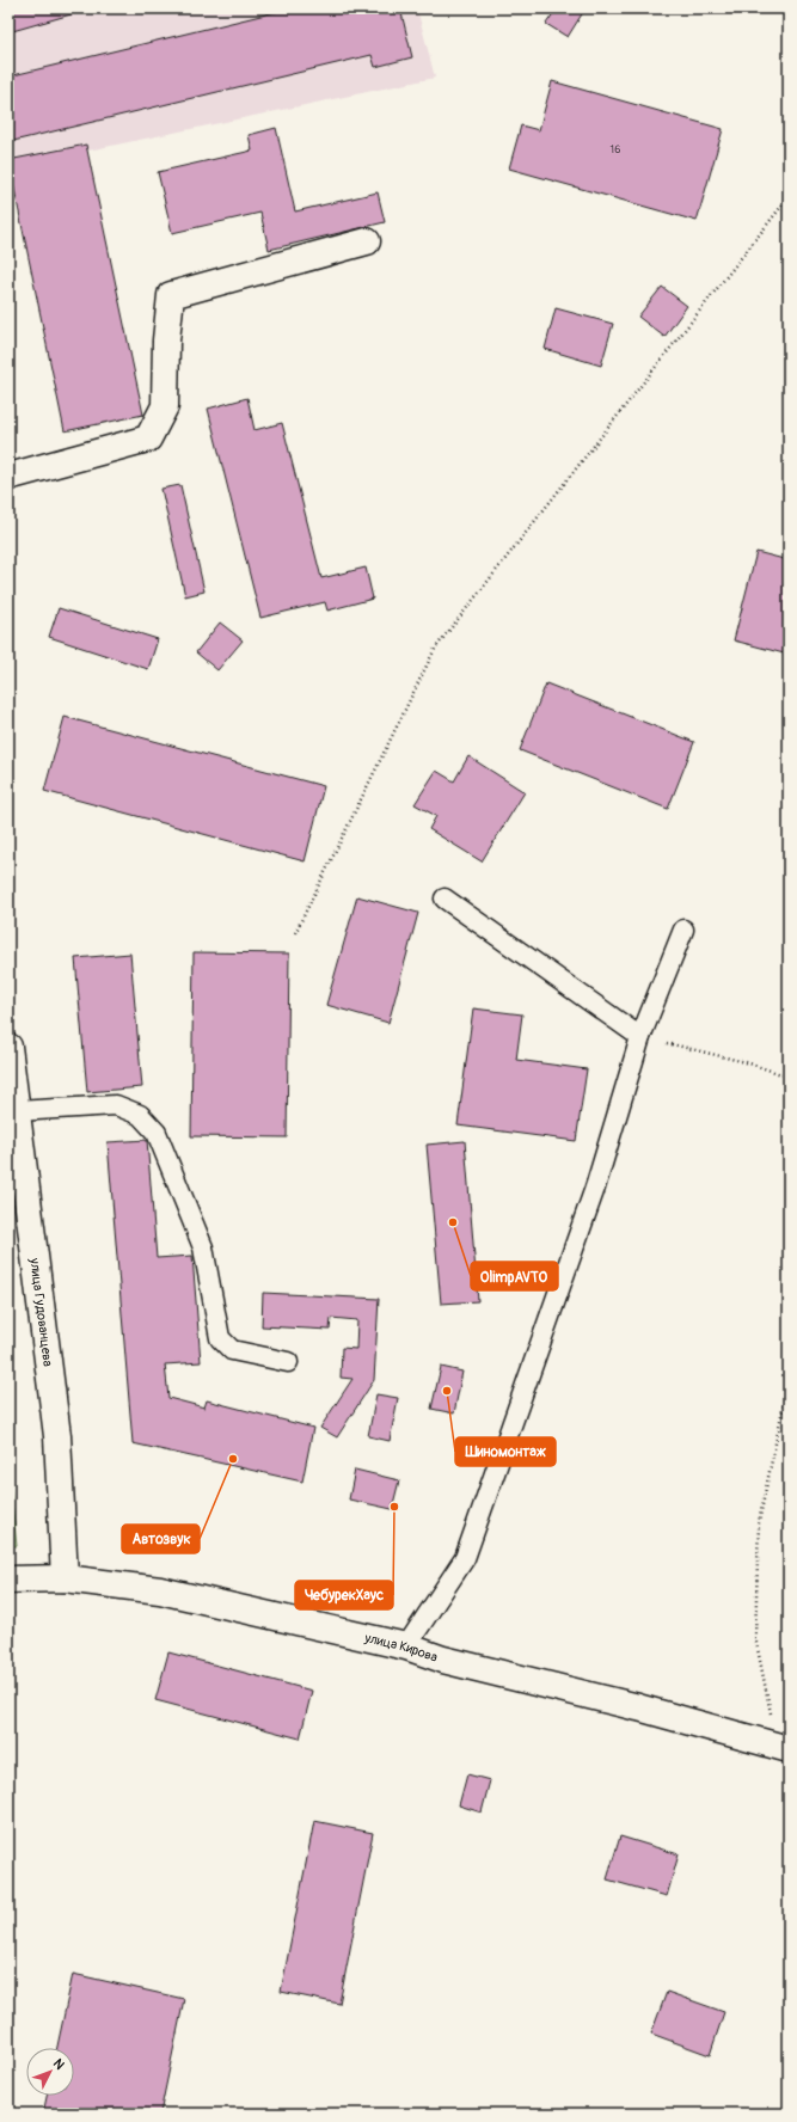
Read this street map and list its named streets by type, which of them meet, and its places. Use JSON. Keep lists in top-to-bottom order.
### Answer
{
  "streets": {
    "street": ["улица Гудованцева", "улица Кирова"]
  },
  "crossings": [
    ["улица Гудованцева", "улица Кирова"]
  ],
  "places": [
    "OlimpAVTO",
    "Шиномонтаж",
    "Автозвук",
    "ЧебурекХаус"
  ],
  "house_numbers": ["16"],
  "north": "top right"
}
